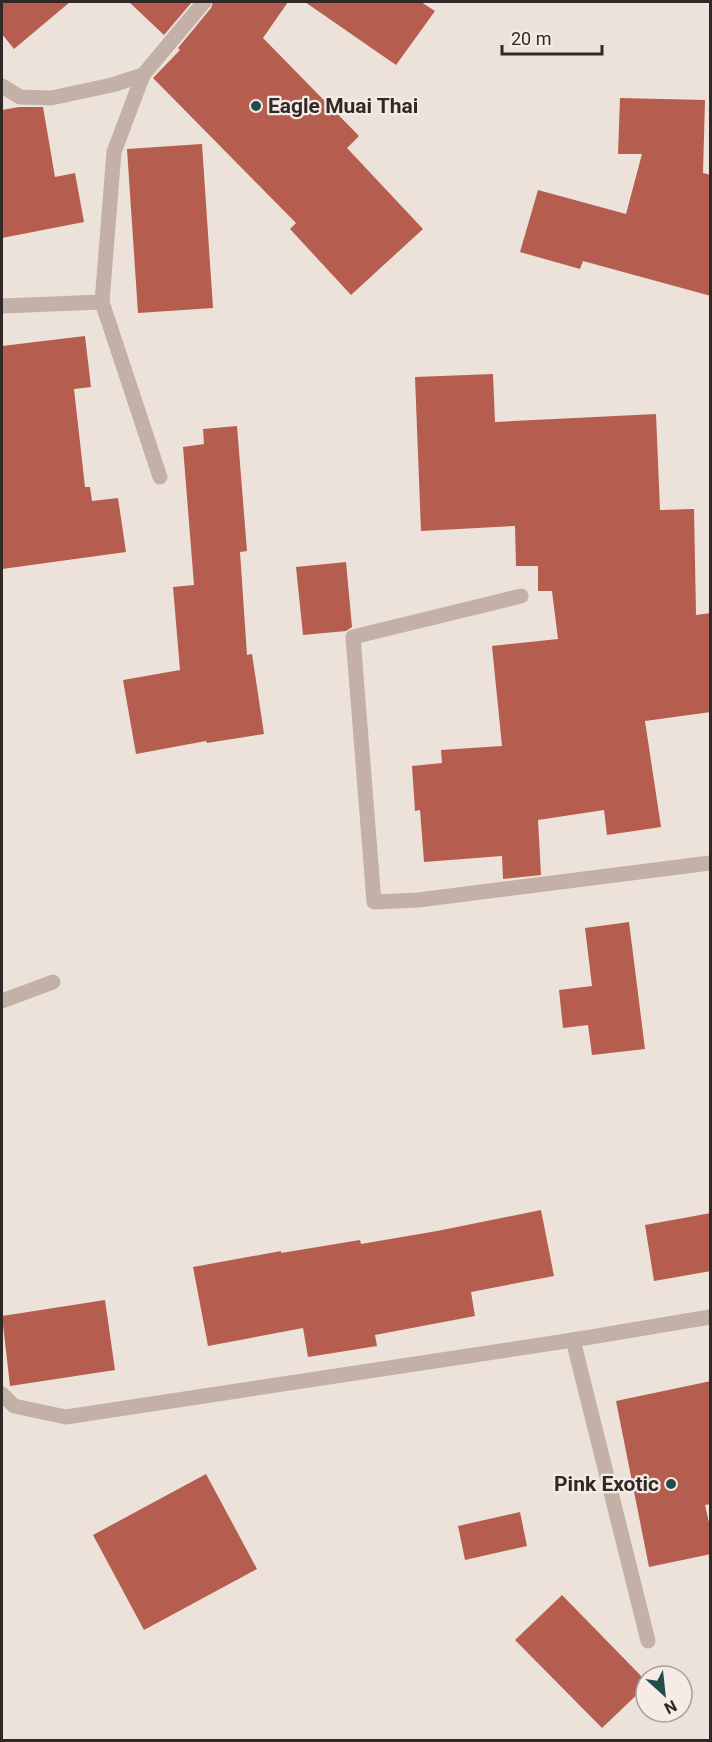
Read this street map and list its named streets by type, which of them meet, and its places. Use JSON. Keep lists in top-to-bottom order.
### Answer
{
  "places": ["Eagle Muai Thai", "Pink Exotic"],
  "scale_bar": "20 m",
  "north": "bottom right"
}
